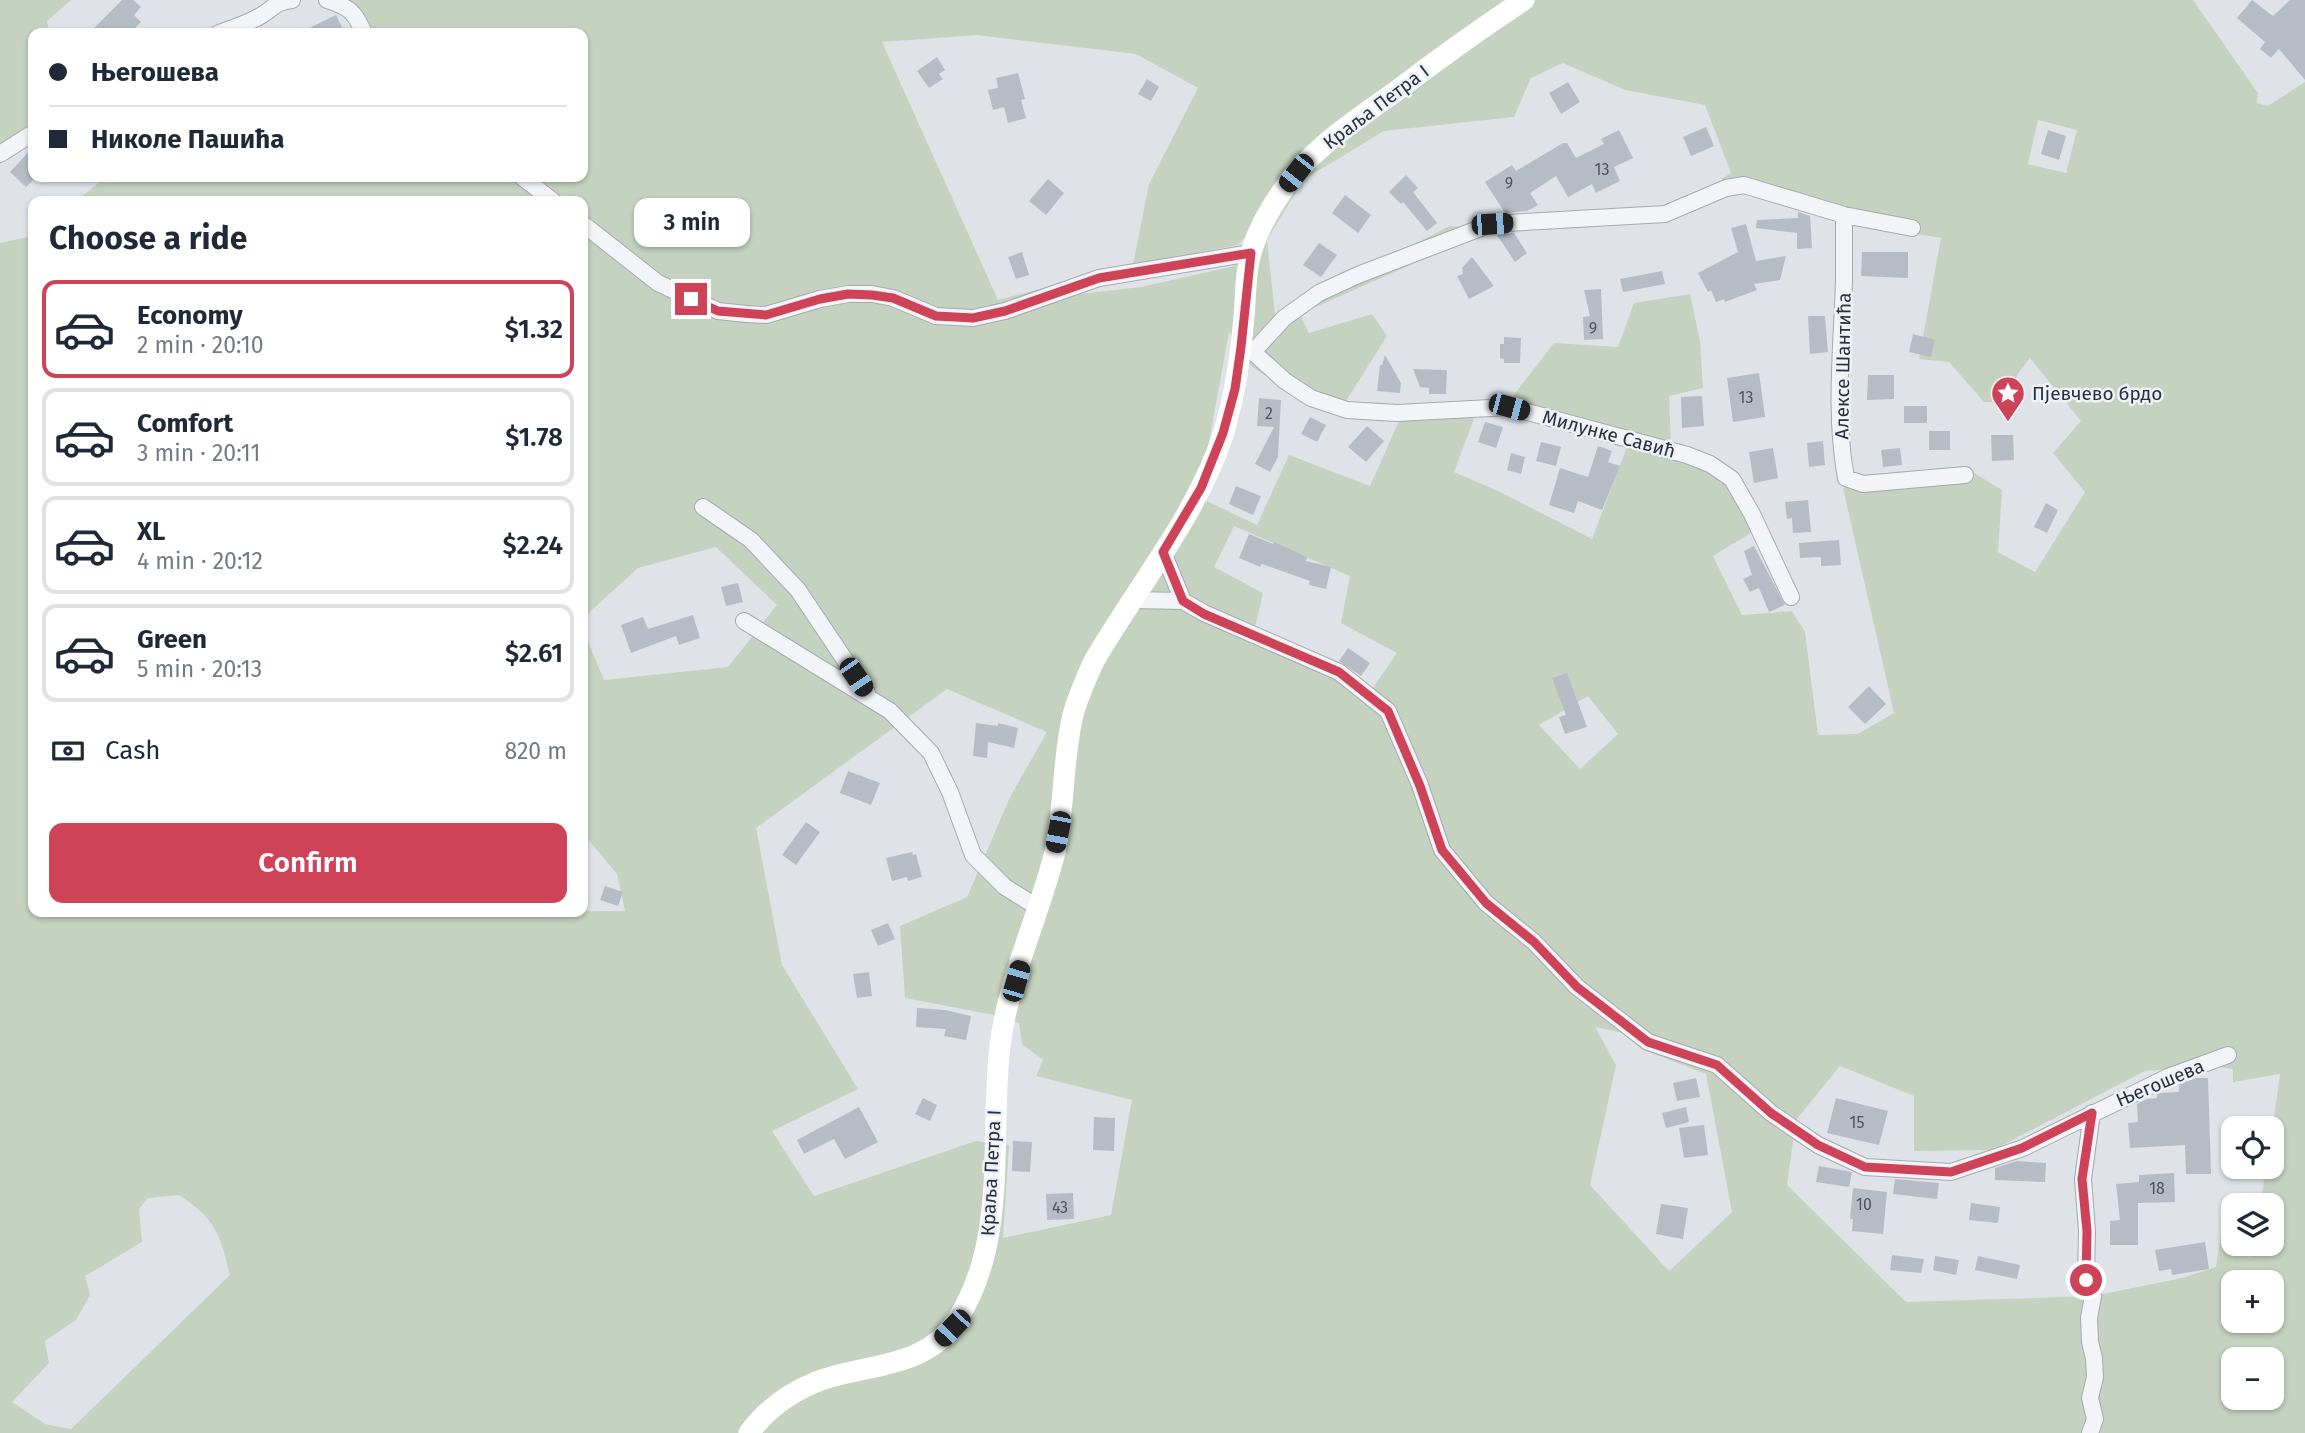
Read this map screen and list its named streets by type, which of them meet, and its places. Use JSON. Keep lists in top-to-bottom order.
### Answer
{
  "streets": {
    "street": [
      "Краља Петра I",
      "Алексе Шантића",
      "Милунке Савић",
      "Његошева"
    ]
  },
  "crossings": [
    ["Краља Петра I", "Милунке Савић"],
    ["Краља Петра I", "Његошева"]
  ],
  "places": {
    "place": ["Пјевчево брдо"]
  },
  "house_numbers": [
    "13",
    "9",
    "9",
    "13",
    "2",
    "15",
    "18",
    "10",
    "43"
  ],
  "page": {
    "banner": ["Његошева", "Николе Пашића"],
    "heading": "Choose a ride",
    "bubble": "3 min",
    "list": [
      {
        "name": "Economy",
        "note": "2 min · 20:10",
        "value": "$1.32"
      },
      {
        "name": "Comfort",
        "note": "3 min · 20:11",
        "value": "$1.78"
      },
      {
        "name": "XL",
        "note": "4 min · 20:12",
        "value": "$2.24"
      },
      {
        "name": "Green",
        "note": "5 min · 20:13",
        "value": "$2.61"
      }
    ],
    "pay": ["Cash", "820 m"],
    "buttons": "Confirm",
    "map_buttons": ["+", "−"]
  }
}
